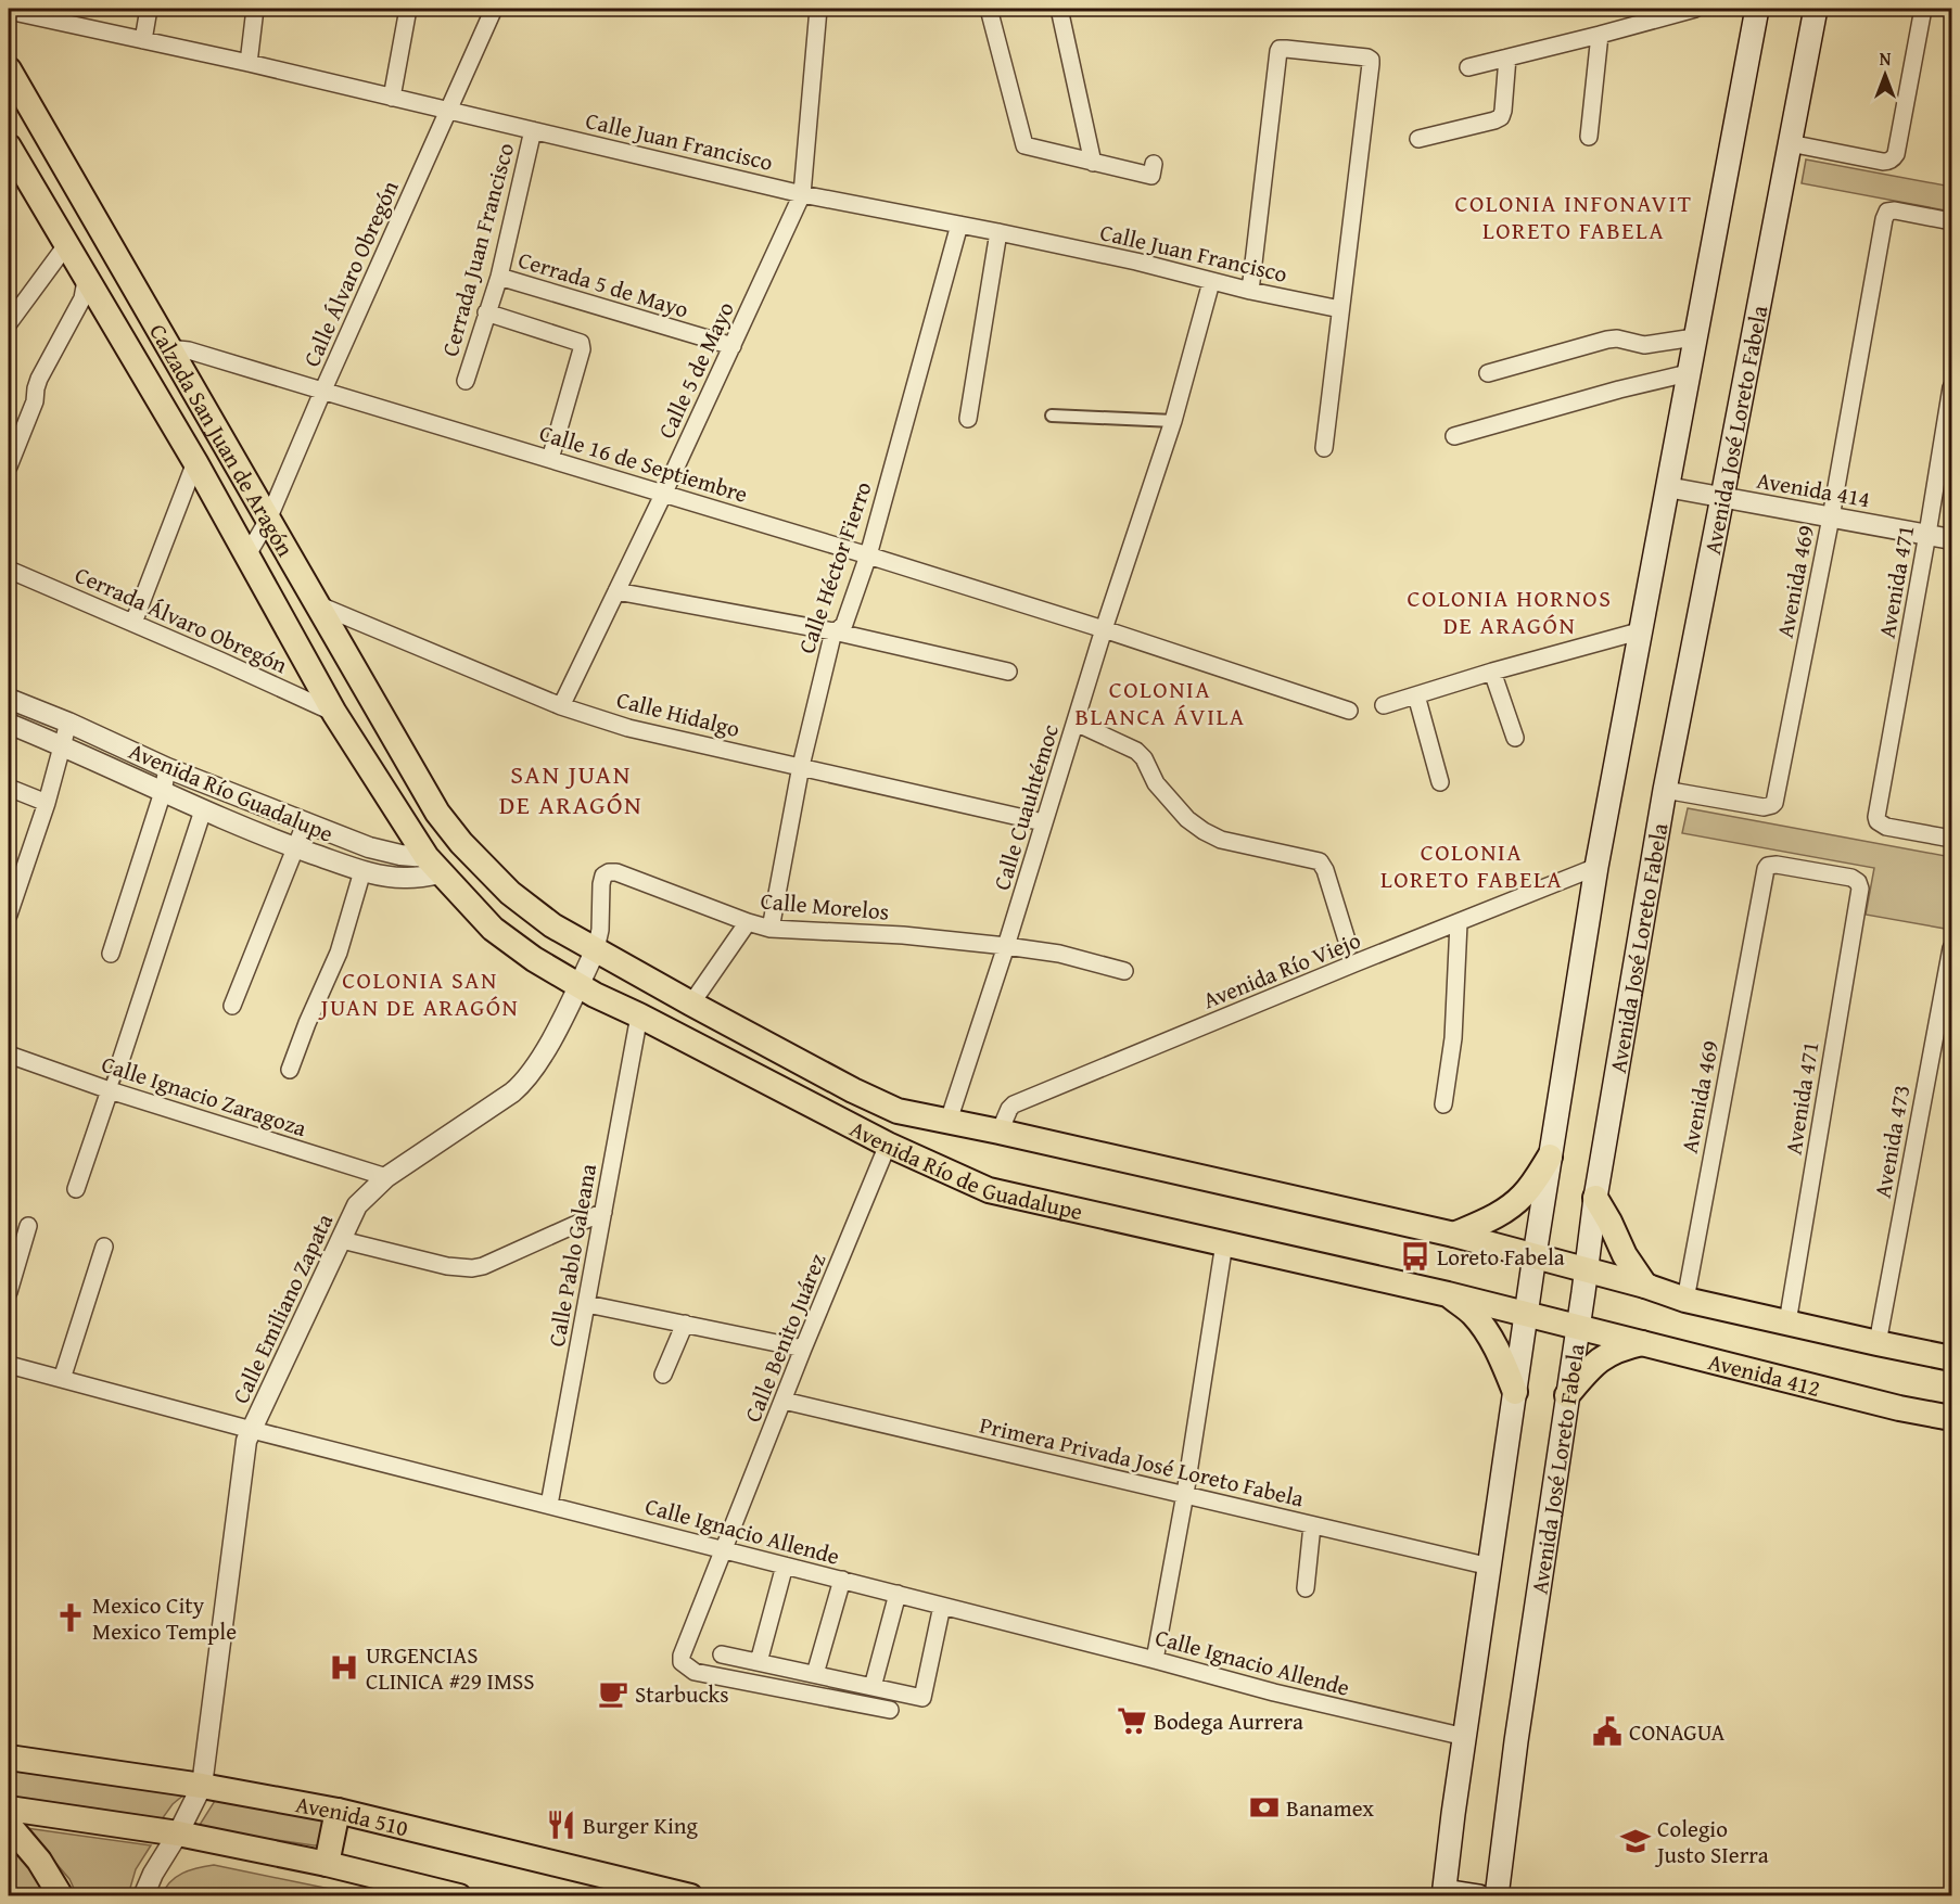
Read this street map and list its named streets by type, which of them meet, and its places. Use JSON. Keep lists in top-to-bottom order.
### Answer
{
  "streets": {
    "main road": [
      "Avenida José Loreto Fabela",
      "Calzada San Juan de Aragón",
      "Avenida Río de Guadalupe",
      "Avenida 412",
      "Avenida 510"
    ],
    "street": [
      "Calle Juan Francisco",
      "Cerrada Juan Francisco",
      "Calle Álvaro Obregón",
      "Cerrada 5 de Mayo",
      "Calle 5 de Mayo",
      "Calle 16 de Septiembre",
      "Avenida 414",
      "Calle Héctor Fierro",
      "Avenida 469",
      "Avenida 471",
      "Cerrada Álvaro Obregón",
      "Calle Hidalgo",
      "Avenida Río Guadalupe",
      "Calle Cuauhtémoc",
      "Calle Morelos",
      "Avenida Río Viejo",
      "Calle Ignacio Zaragoza",
      "Avenida 473",
      "Calle Pablo Galeana",
      "Calle Emiliano Zapata",
      "Calle Benito Juárez",
      "Primera Privada José Loreto Fabela",
      "Calle Ignacio Allende"
    ]
  },
  "crossings": [
    ["Calle Juan Francisco", "Cerrada Juan Francisco"],
    ["Calle Juan Francisco", "Calle Álvaro Obregón"],
    ["Calle Juan Francisco", "Calle 5 de Mayo"],
    ["Calle Juan Francisco", "Calle Héctor Fierro"],
    ["Calle Juan Francisco", "Calle Cuauhtémoc"],
    ["Cerrada Juan Francisco", "Cerrada 5 de Mayo"],
    ["Calle Álvaro Obregón", "Calzada San Juan de Aragón"],
    ["Calle Álvaro Obregón", "Calle 16 de Septiembre"],
    ["Cerrada 5 de Mayo", "Calle 5 de Mayo"],
    ["Calle 5 de Mayo", "Calle 16 de Septiembre"],
    ["Calle 5 de Mayo", "Calle Hidalgo"],
    ["Avenida José Loreto Fabela", "Avenida 414"],
    ["Avenida José Loreto Fabela", "Avenida 469"],
    ["Avenida José Loreto Fabela", "Avenida Río de Guadalupe"],
    ["Avenida José Loreto Fabela", "Avenida 412"],
    ["Calzada San Juan de Aragón", "Calle 16 de Septiembre"],
    ["Calzada San Juan de Aragón", "Cerrada Álvaro Obregón"],
    ["Calzada San Juan de Aragón", "Calle Hidalgo"],
    ["Calzada San Juan de Aragón", "Avenida Río Guadalupe"],
    ["Calzada San Juan de Aragón", "Avenida Río de Guadalupe"],
    ["Calle 16 de Septiembre", "Calle Héctor Fierro"],
    ["Calle 16 de Septiembre", "Calle Cuauhtémoc"],
    ["Avenida 414", "Avenida 469"],
    ["Avenida 414", "Avenida 471"],
    ["Calle Héctor Fierro", "Calle Hidalgo"],
    ["Calle Héctor Fierro", "Calle Morelos"],
    ["Avenida 469", "Avenida 471"],
    ["Calle Hidalgo", "Calle Cuauhtémoc"],
    ["Avenida Río Guadalupe", "Avenida Río de Guadalupe"],
    ["Calle Cuauhtémoc", "Calle Morelos"],
    ["Calle Cuauhtémoc", "Avenida Río de Guadalupe"],
    ["Calle Morelos", "Avenida Río de Guadalupe"],
    ["Calle Morelos", "Calle Emiliano Zapata"],
    ["Avenida Río Viejo", "Avenida Río de Guadalupe"],
    ["Calle Ignacio Zaragoza", "Calle Emiliano Zapata"],
    ["Avenida Río de Guadalupe", "Calle Pablo Galeana"],
    ["Avenida Río de Guadalupe", "Calle Emiliano Zapata"],
    ["Avenida Río de Guadalupe", "Calle Benito Juárez"],
    ["Avenida Río de Guadalupe", "Avenida 412"],
    ["Calle Pablo Galeana", "Calle Ignacio Allende"],
    ["Calle Emiliano Zapata", "Calle Ignacio Allende"],
    ["Calle Emiliano Zapata", "Avenida 510"],
    ["Calle Benito Juárez", "Primera Privada José Loreto Fabela"],
    ["Calle Benito Juárez", "Calle Ignacio Allende"]
  ],
  "districts": [
    "COLONIA INFONAVIT LORETO FABELA",
    "COLONIA HORNOS DE ARAGÓN",
    "COLONIA BLANCA ÁVILA",
    "SAN JUAN DE ARAGÓN",
    "COLONIA LORETO FABELA",
    "COLONIA SAN JUAN DE ARAGÓN"
  ],
  "places": {
    "bus stop": ["Loreto Fabela"],
    "church": ["Mexico City Mexico Temple"],
    "hospital": ["URGENCIAS CLINICA #29 IMSS"],
    "cafe": ["Starbucks"],
    "supermarket": ["Bodega Aurrera"],
    "public building": ["CONAGUA"],
    "bank": ["Banamex"],
    "restaurant": ["Burger King"],
    "school or university": ["Colegio Justo SIerra"]
  },
  "north": "top"
}
